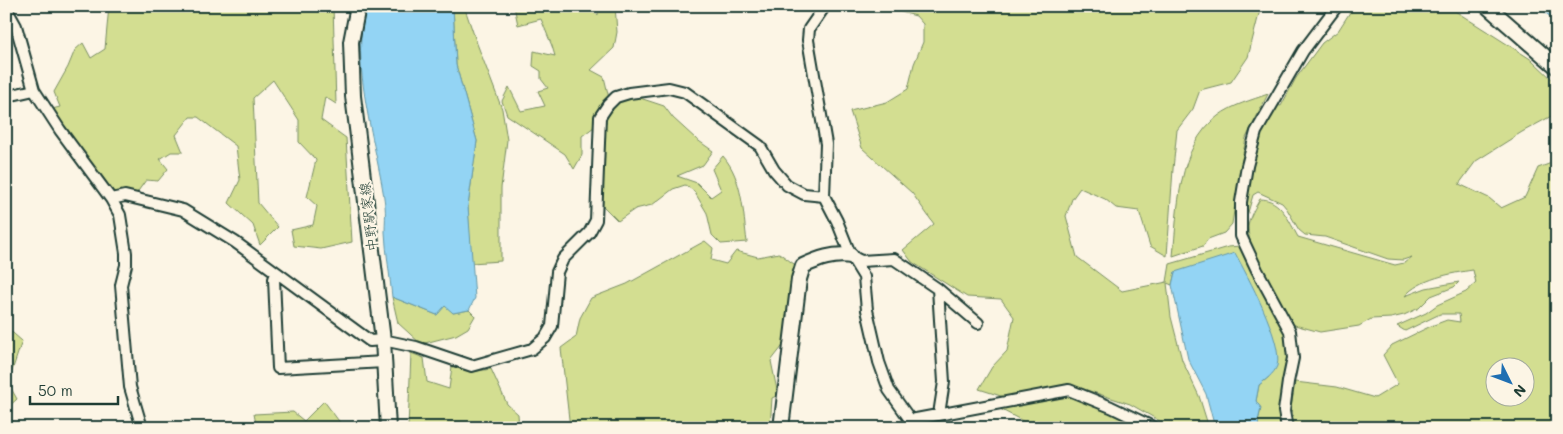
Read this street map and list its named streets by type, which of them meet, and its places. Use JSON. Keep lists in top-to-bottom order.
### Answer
{
  "streets": {
    "main road": ["中野駅家線"]
  },
  "scale_bar": "50 m",
  "north": "bottom right"
}
